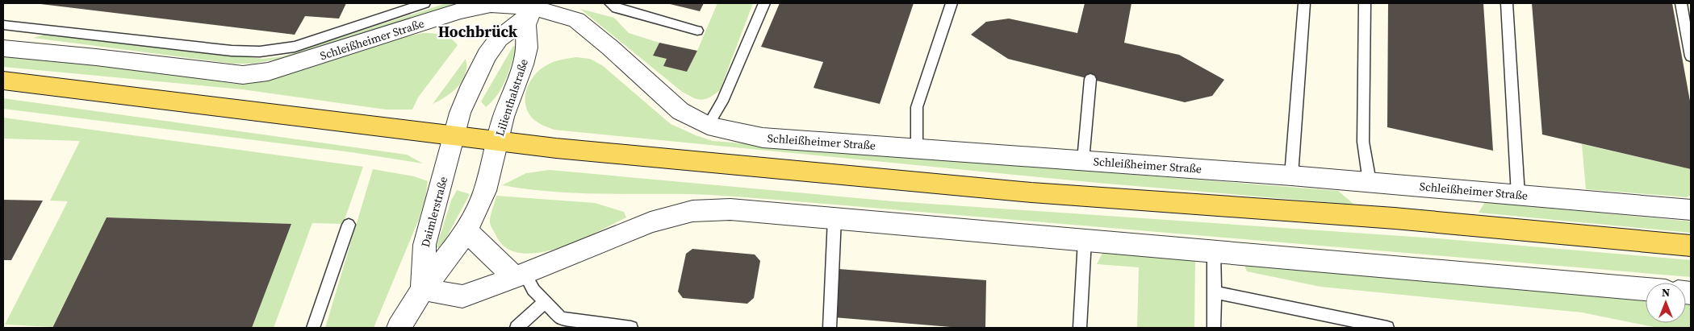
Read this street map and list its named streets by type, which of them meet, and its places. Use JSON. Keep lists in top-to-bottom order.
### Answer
{
  "streets": {
    "street": ["Schleißheimer Straße", "Lilienthalstraße", "Daimlerstraße"]
  },
  "crossings": [
    ["Schleißheimer Straße", "Lilienthalstraße"],
    ["Lilienthalstraße", "Daimlerstraße"]
  ],
  "districts": ["Hochbrück"],
  "north": "top"
}
